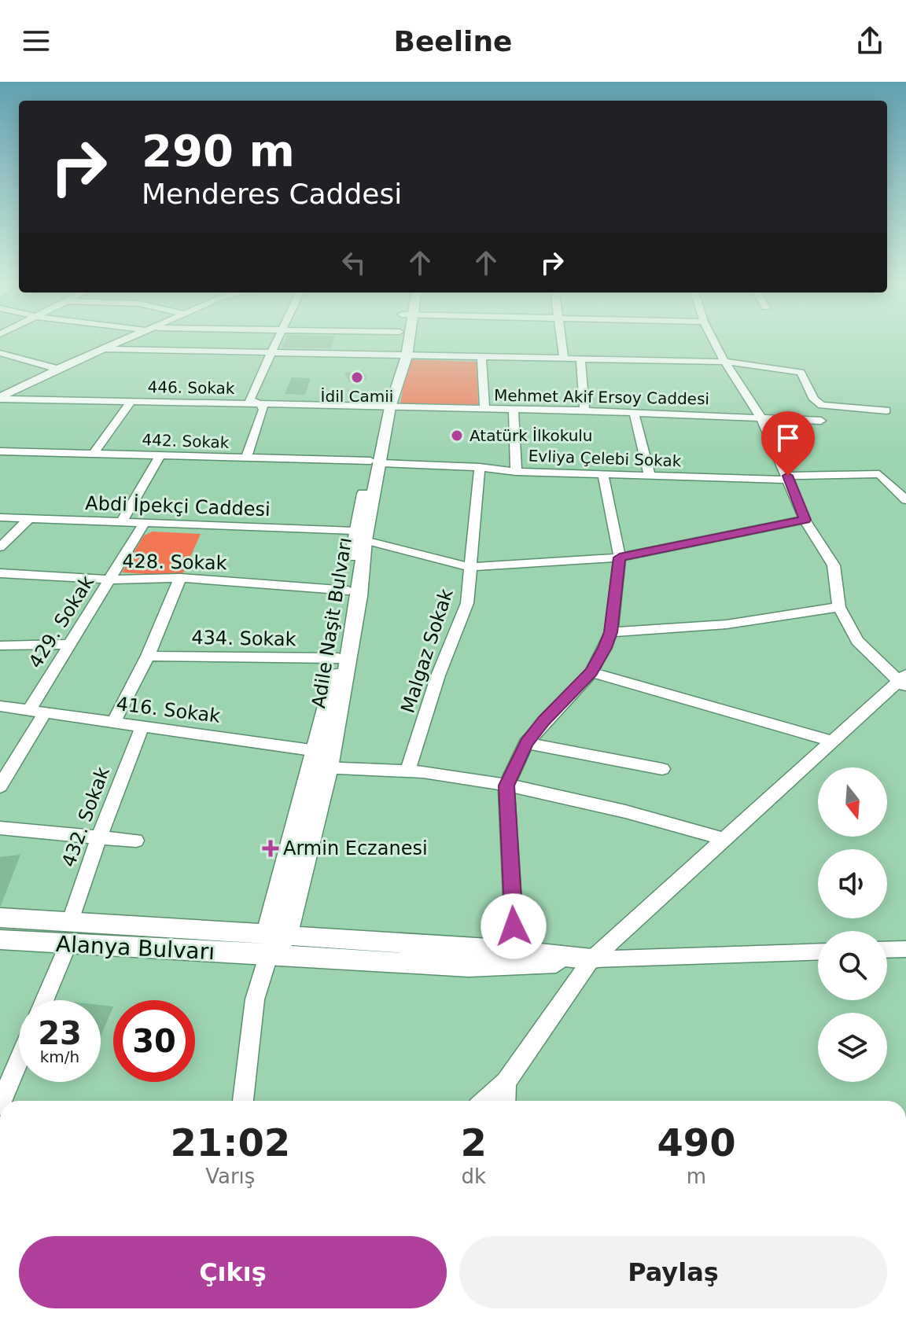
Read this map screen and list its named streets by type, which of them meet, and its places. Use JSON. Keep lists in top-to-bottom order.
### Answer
{
  "streets": {
    "main road": ["Adile Naşit Bulvarı", "Alanya Bulvarı"],
    "street": [
      "446. Sokak",
      "Mehmet Akif Ersoy Caddesi",
      "442. Sokak",
      "Evliya Çelebi Sokak",
      "Abdi İpekçi Caddesi",
      "428. Sokak",
      "429. Sokak",
      "434. Sokak",
      "Malgaz Sokak",
      "416. Sokak",
      "432. Sokak"
    ]
  },
  "crossings": [
    ["446. Sokak", "Mehmet Akif Ersoy Caddesi"],
    ["446. Sokak", "Adile Naşit Bulvarı"],
    ["Mehmet Akif Ersoy Caddesi", "Adile Naşit Bulvarı"],
    ["442. Sokak", "Evliya Çelebi Sokak"],
    ["442. Sokak", "Adile Naşit Bulvarı"],
    ["Evliya Çelebi Sokak", "Adile Naşit Bulvarı"],
    ["Evliya Çelebi Sokak", "Malgaz Sokak"],
    ["Abdi İpekçi Caddesi", "429. Sokak"],
    ["Abdi İpekçi Caddesi", "Adile Naşit Bulvarı"],
    ["Abdi İpekçi Caddesi", "Malgaz Sokak"],
    ["428. Sokak", "429. Sokak"],
    ["428. Sokak", "Adile Naşit Bulvarı"],
    ["429. Sokak", "416. Sokak"],
    ["Adile Naşit Bulvarı", "434. Sokak"],
    ["Adile Naşit Bulvarı", "416. Sokak"],
    ["Adile Naşit Bulvarı", "Alanya Bulvarı"],
    ["416. Sokak", "432. Sokak"],
    ["432. Sokak", "Alanya Bulvarı"]
  ],
  "places": {
    "other": ["İdil Camii", "Atatürk İlkokulu"],
    "health": ["Armin Eczanesi"]
  },
  "north": "bottom",
  "page": {
    "header": "Beeline",
    "turn": ["290 m", "Menderes Caddesi"],
    "speed": "23 km/h",
    "limit": "30",
    "eta": [
      "21:02",
      "Varış",
      "2",
      "dk",
      "490",
      "m"
    ],
    "buttons": ["Çıkış", "Paylaş"]
  }
}
